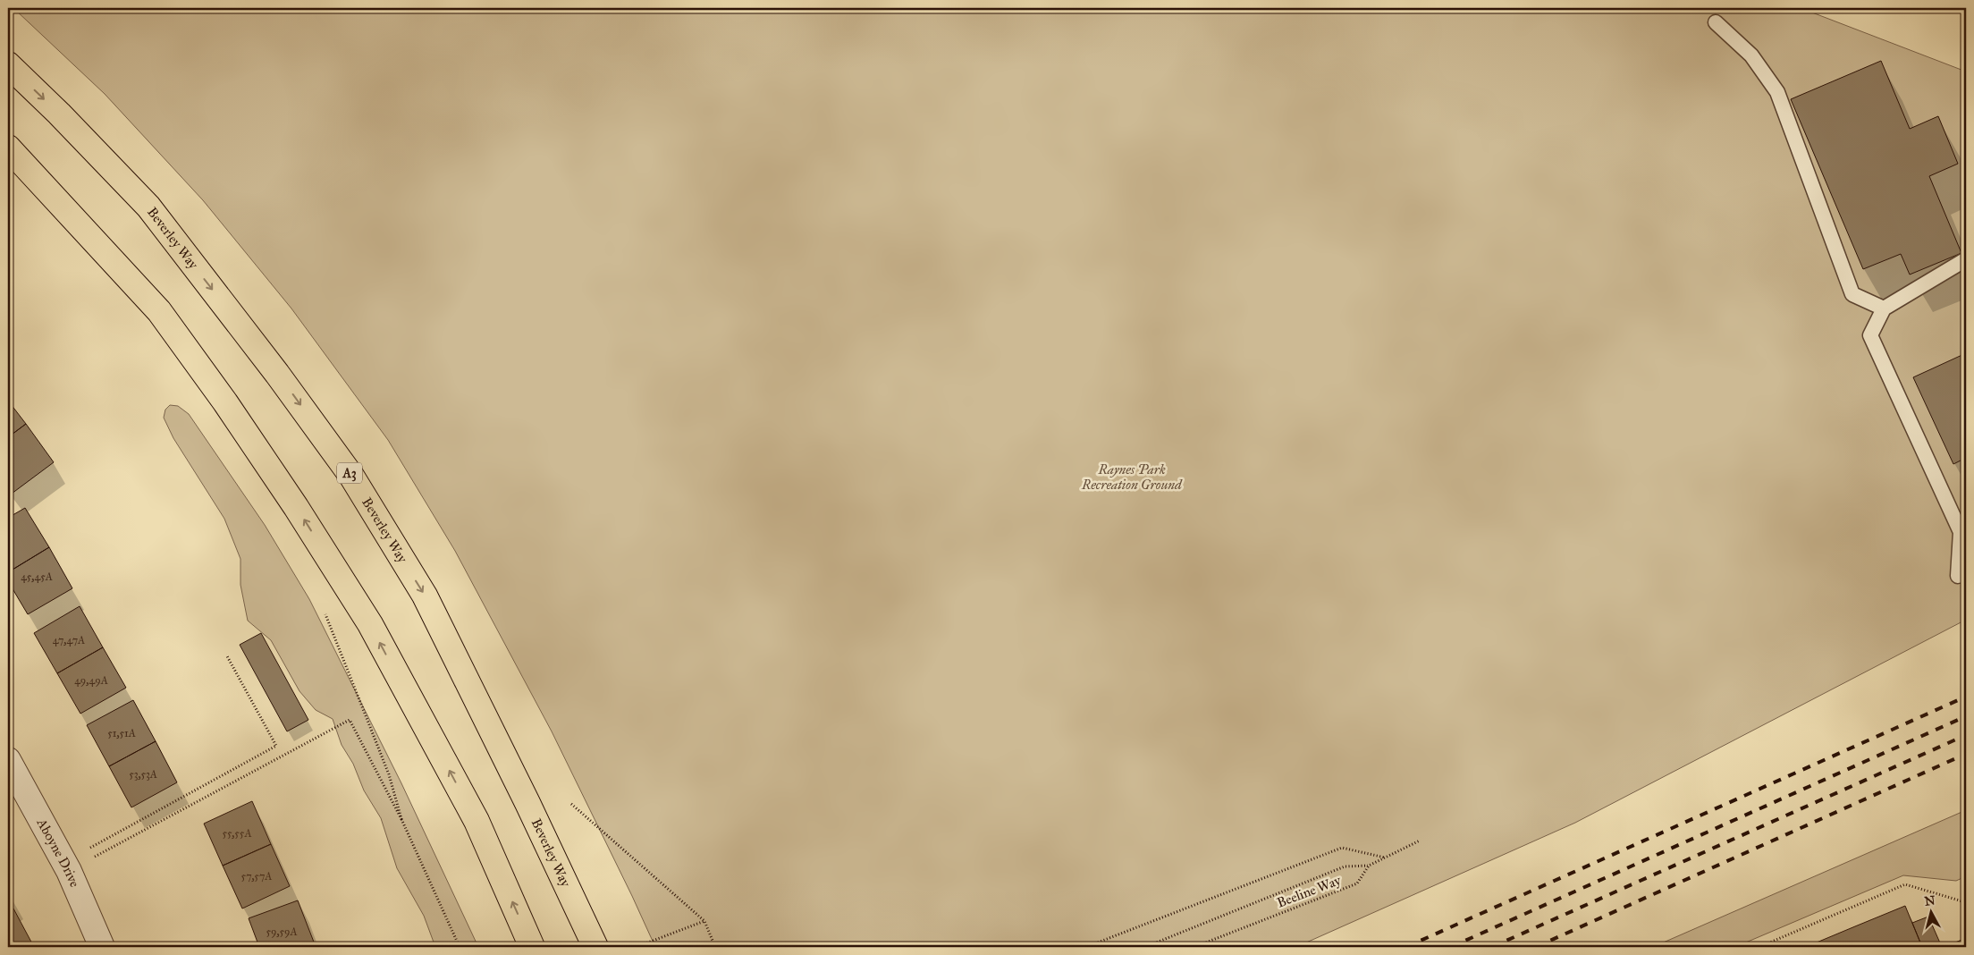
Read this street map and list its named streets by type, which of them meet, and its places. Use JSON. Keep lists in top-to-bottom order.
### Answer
{
  "streets": {
    "highway": ["Beverley Way", "A3"],
    "street": ["Aboyne Drive"],
    "path": ["Beeline Way"]
  },
  "parks": ["Raynes Park Recreation Ground"],
  "house_numbers": [
    "45,45A",
    "47,47A",
    "49,49A",
    "51,51A",
    "53,53A",
    "55,55A",
    "57,57A",
    "59,59A"
  ],
  "north": "top"
}
